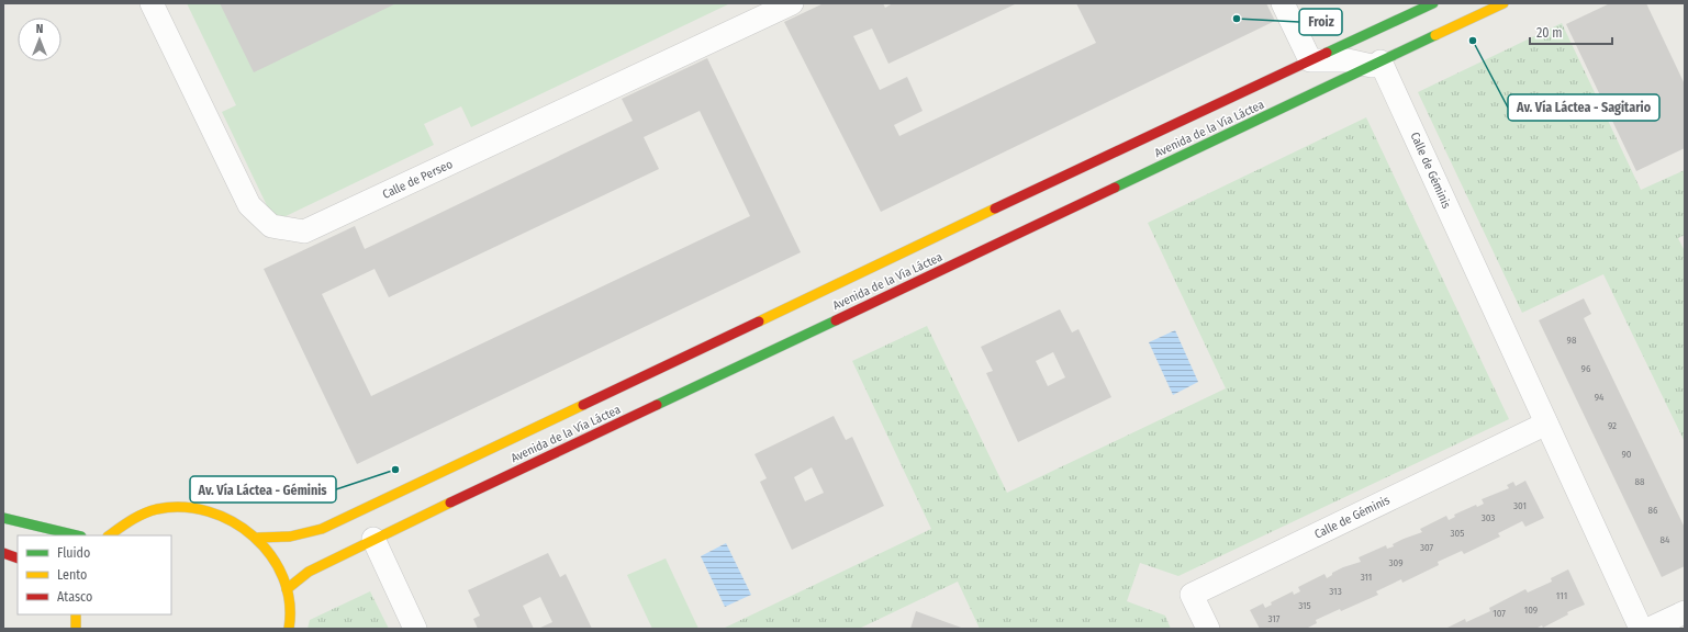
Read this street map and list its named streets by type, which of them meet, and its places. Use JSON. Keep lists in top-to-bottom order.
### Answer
{
  "streets": {
    "street": ["Avenida de la Vía Láctea", "Calle de Géminis", "Calle de Perseo"]
  },
  "crossings": [
    ["Avenida de la Vía Láctea", "Calle de Géminis"]
  ],
  "places": ["Froiz", "Av. Vía Láctea - Sagitario", "Av. Vía Láctea - Géminis"],
  "house_numbers": [
    "98",
    "96",
    "94",
    "92",
    "90",
    "88",
    "301",
    "86",
    "303",
    "305",
    "84",
    "307",
    "309",
    "311",
    "313",
    "111",
    "315",
    "109",
    "107",
    "317"
  ],
  "legend": ["Fluido", "Lento", "Atasco"],
  "scale_bar": "20 m",
  "north": "top"
}
